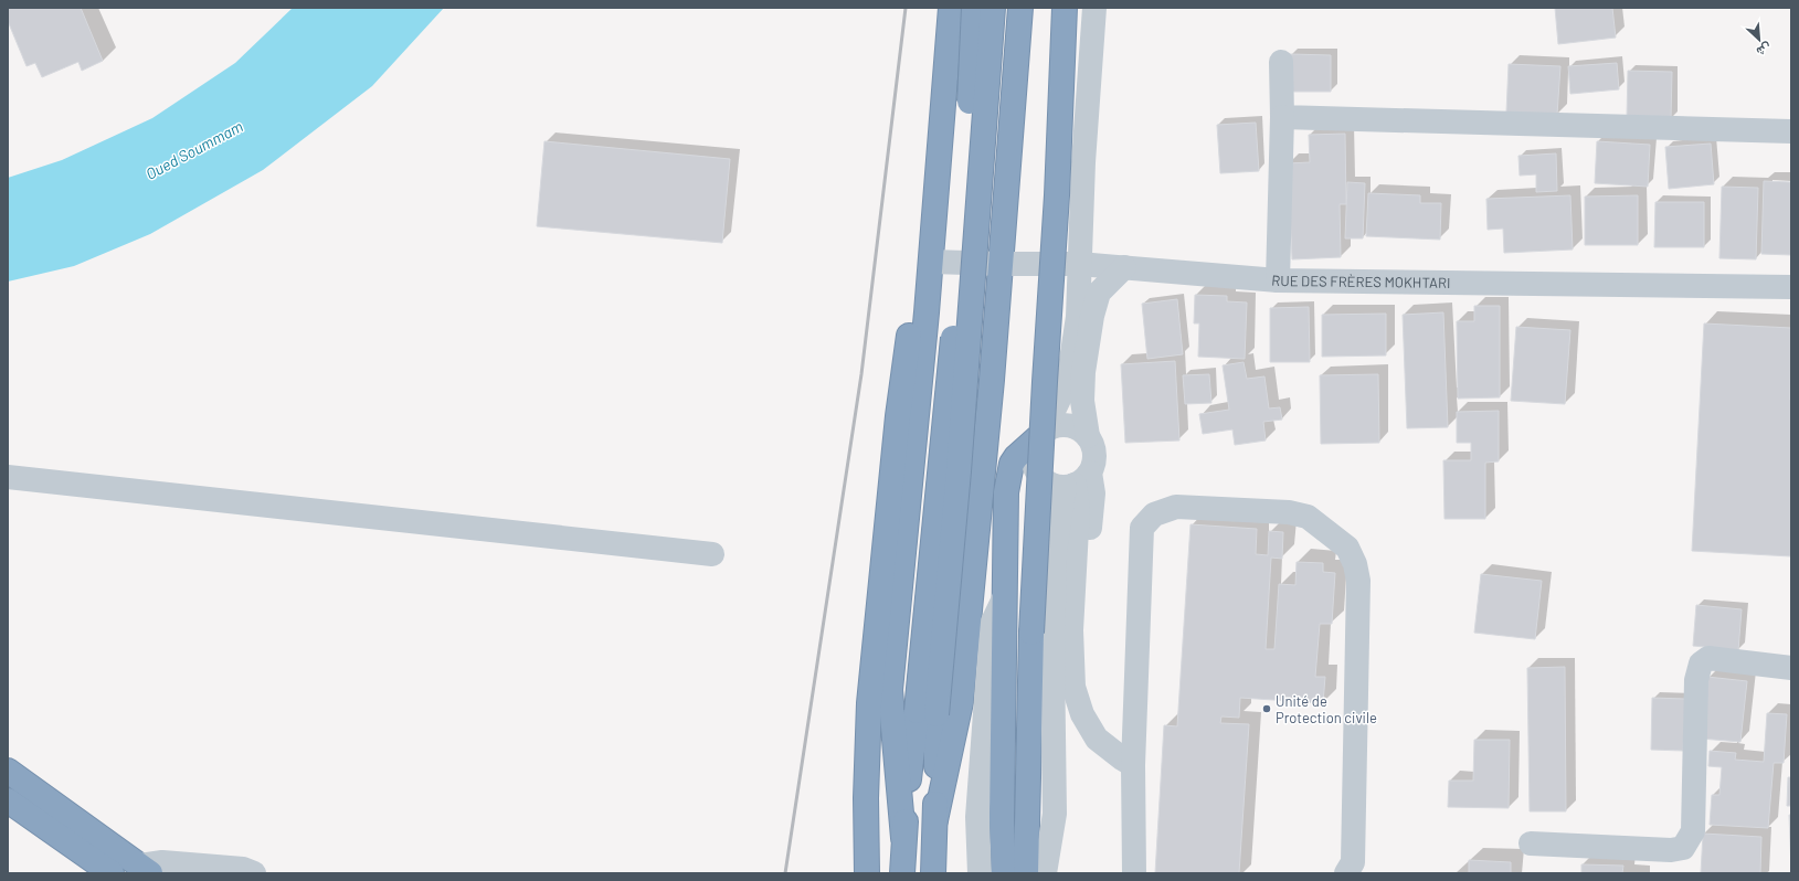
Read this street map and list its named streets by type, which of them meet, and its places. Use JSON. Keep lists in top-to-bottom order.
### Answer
{
  "streets": {
    "street": ["RUE DES FRÈRES MOKHTARI"]
  },
  "water": ["Oued Soummam"],
  "places": ["Unité de Protection civile"],
  "north": "bottom right"
}
